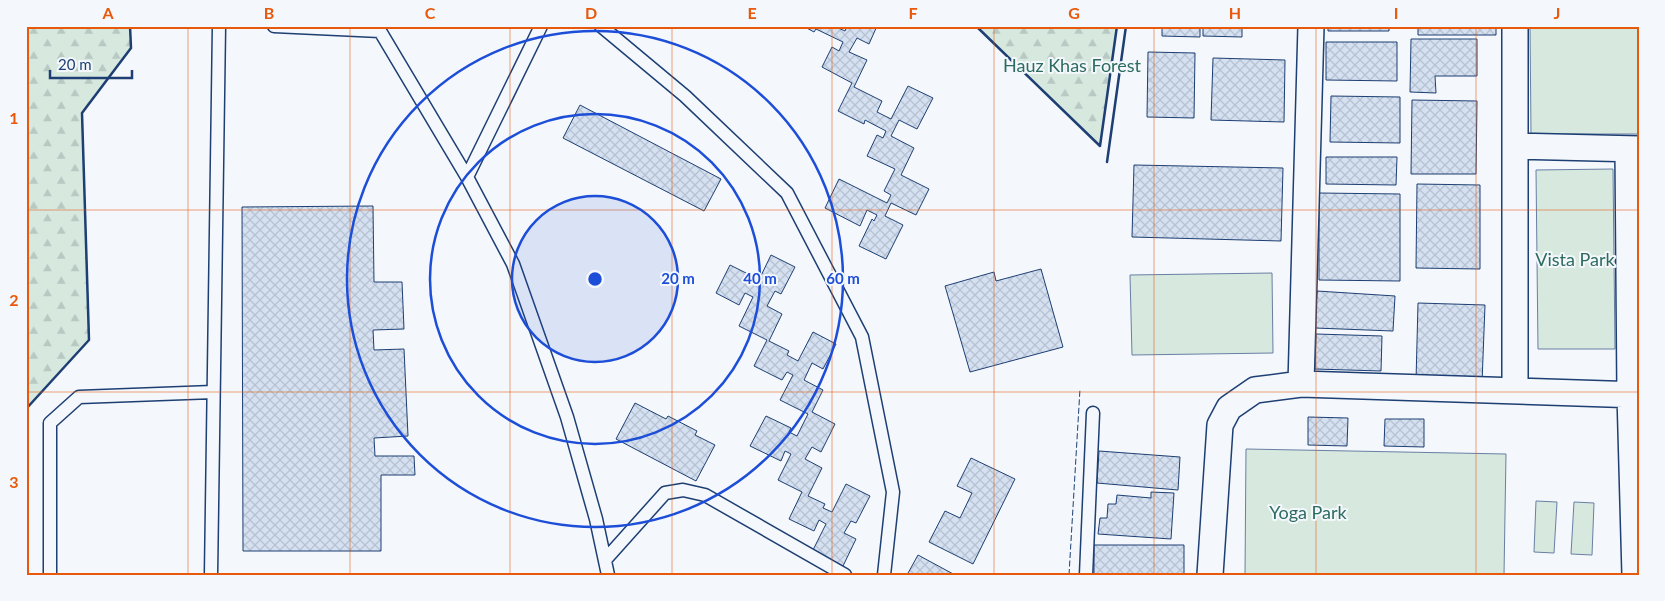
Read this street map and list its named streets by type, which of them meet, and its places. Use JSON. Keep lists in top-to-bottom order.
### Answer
{
  "parks": ["Hauz Khas Forest", "Vista Park", "Yoga Park"],
  "scale_bar": "20 m",
  "grid": {
    "columns": [
      "A",
      "B",
      "C",
      "D",
      "E",
      "F",
      "G",
      "H",
      "I",
      "J"
    ],
    "rows": ["1", "2", "3"]
  },
  "rings": ["20 m", "40 m", "60 m"]
}
